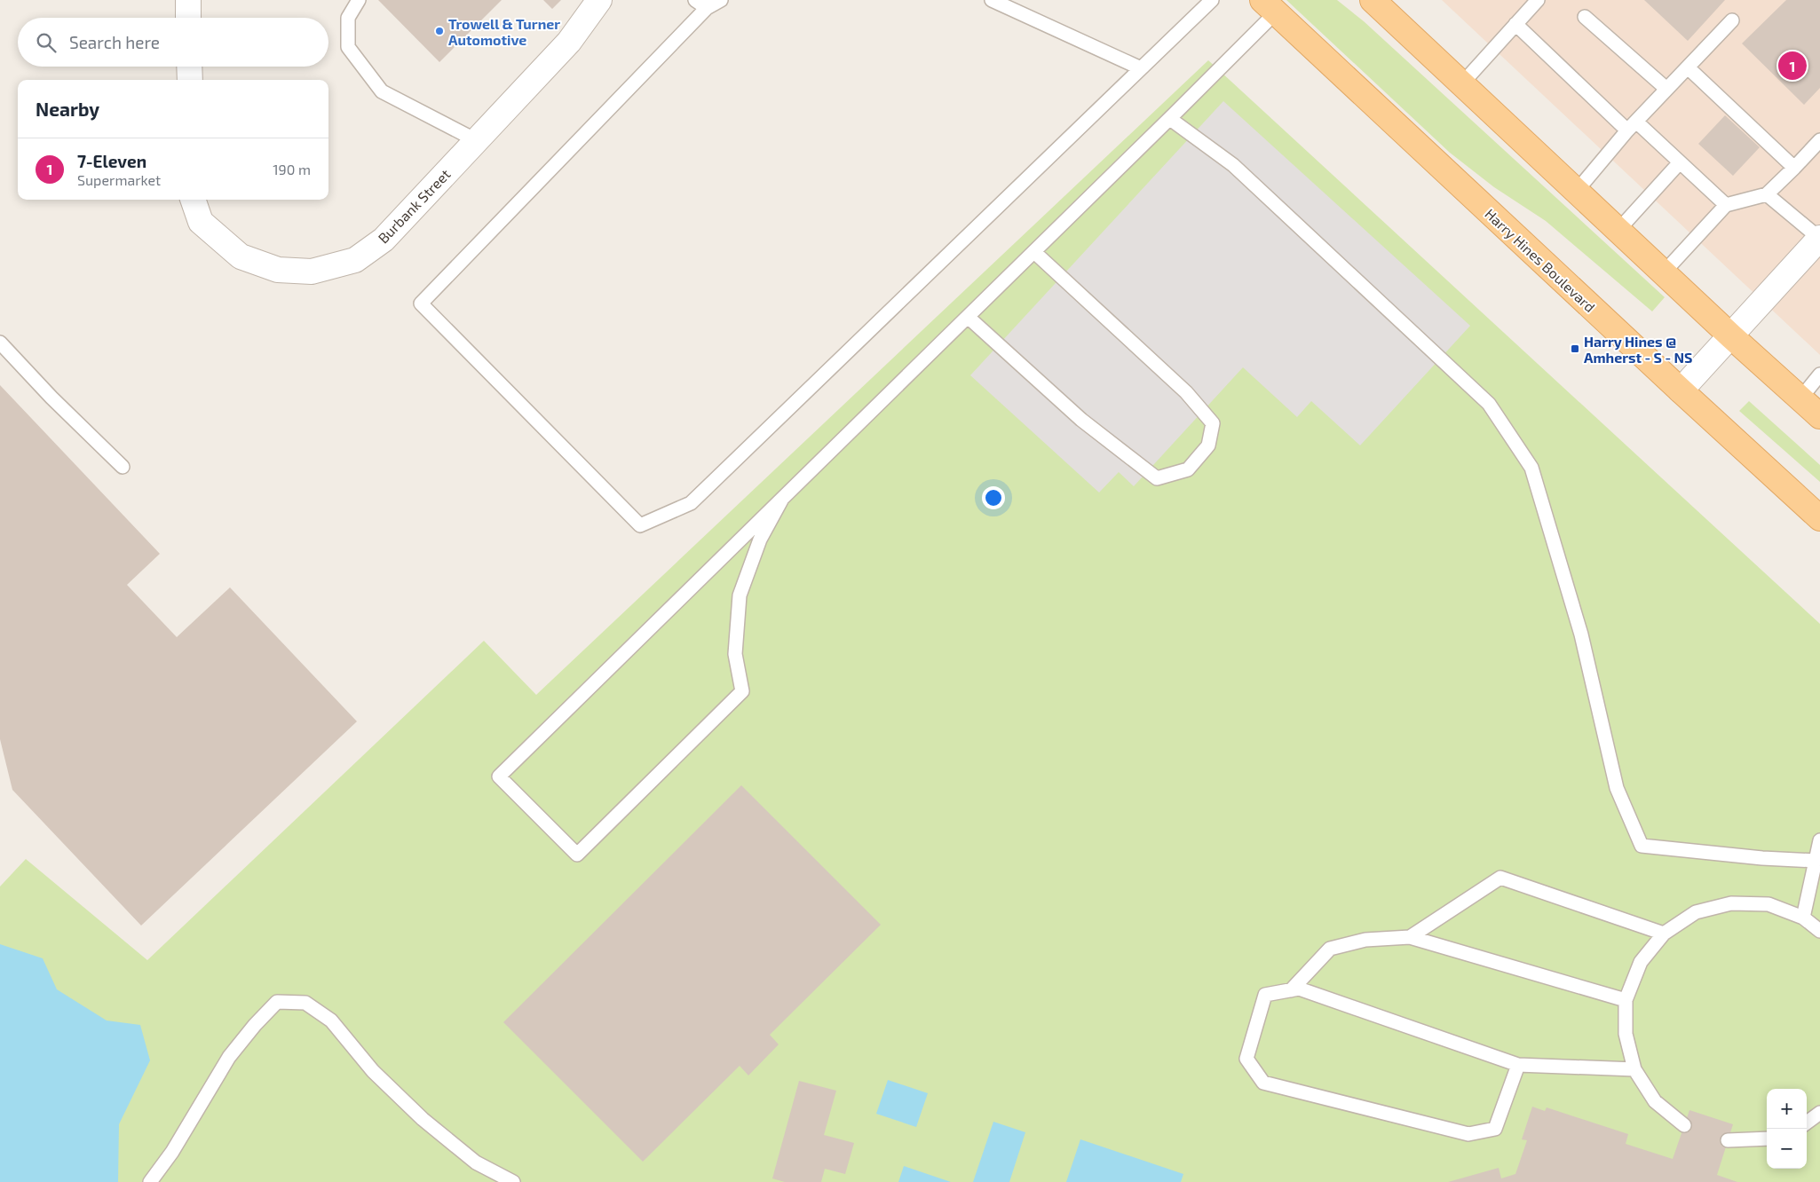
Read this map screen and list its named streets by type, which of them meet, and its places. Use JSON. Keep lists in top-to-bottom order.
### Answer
{
  "streets": {
    "main road": ["Harry Hines Boulevard"],
    "street": ["Burbank Street"]
  },
  "places": {
    "other": ["Trowell & Turner Automotive"],
    "transit": ["Harry Hines @ Amherst - S - NS"]
  },
  "page": {
    "search": "Search here",
    "pins": "1",
    "heading": "Nearby",
    "list": [
      {
        "mark": "1",
        "name": "7-Eleven",
        "note": "Supermarket",
        "value": "190 m"
      }
    ],
    "map_buttons": ["+", "−"]
  }
}
